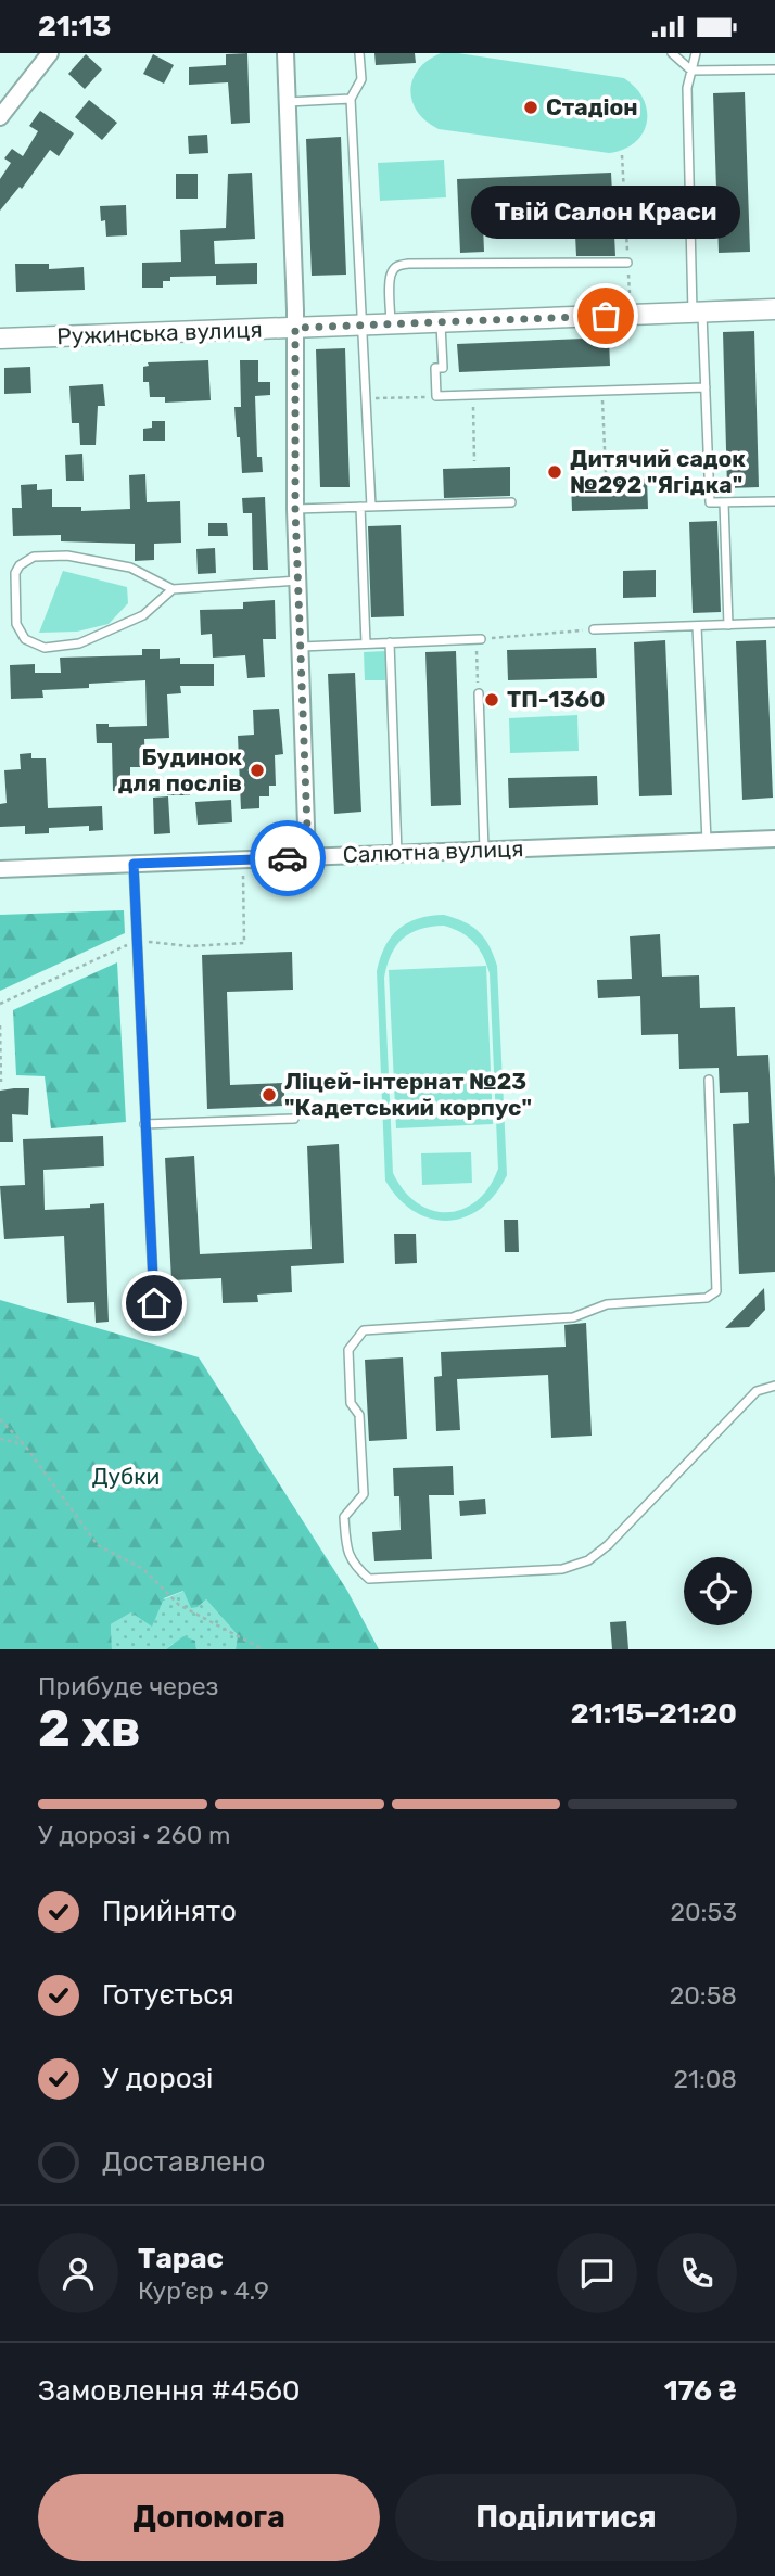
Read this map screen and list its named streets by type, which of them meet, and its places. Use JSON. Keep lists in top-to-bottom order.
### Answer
{
  "streets": {
    "street": ["Ружинська вулиця", "Салютна вулиця"]
  },
  "parks": ["Дубки"],
  "places": [
    "Стадіон",
    "Твій Салон Краси",
    "Дитячий садок №292 \"Ягідка\"",
    "ТП-1360",
    "Будинок для послів",
    "Ліцей-інтернат №23 \"Кадетський корпус\""
  ],
  "page": {
    "status": "21:13",
    "bubble": "Твій Салон Краси",
    "heading": ["2 хв", "Прибуде через", "21:15–21:20"],
    "panel": [
      "Тарас",
      "Кур’єр · 4.9",
      "Замовлення #4560",
      "176 ₴"
    ],
    "bar": "У дорозі · 260 m",
    "list": [
      ["Прийнято", "20:53"],
      ["Готується", "20:58"],
      ["У дорозі", "21:08"],
      "Доставлено"
    ],
    "buttons": ["Допомога", "Поділитися"]
  }
}
